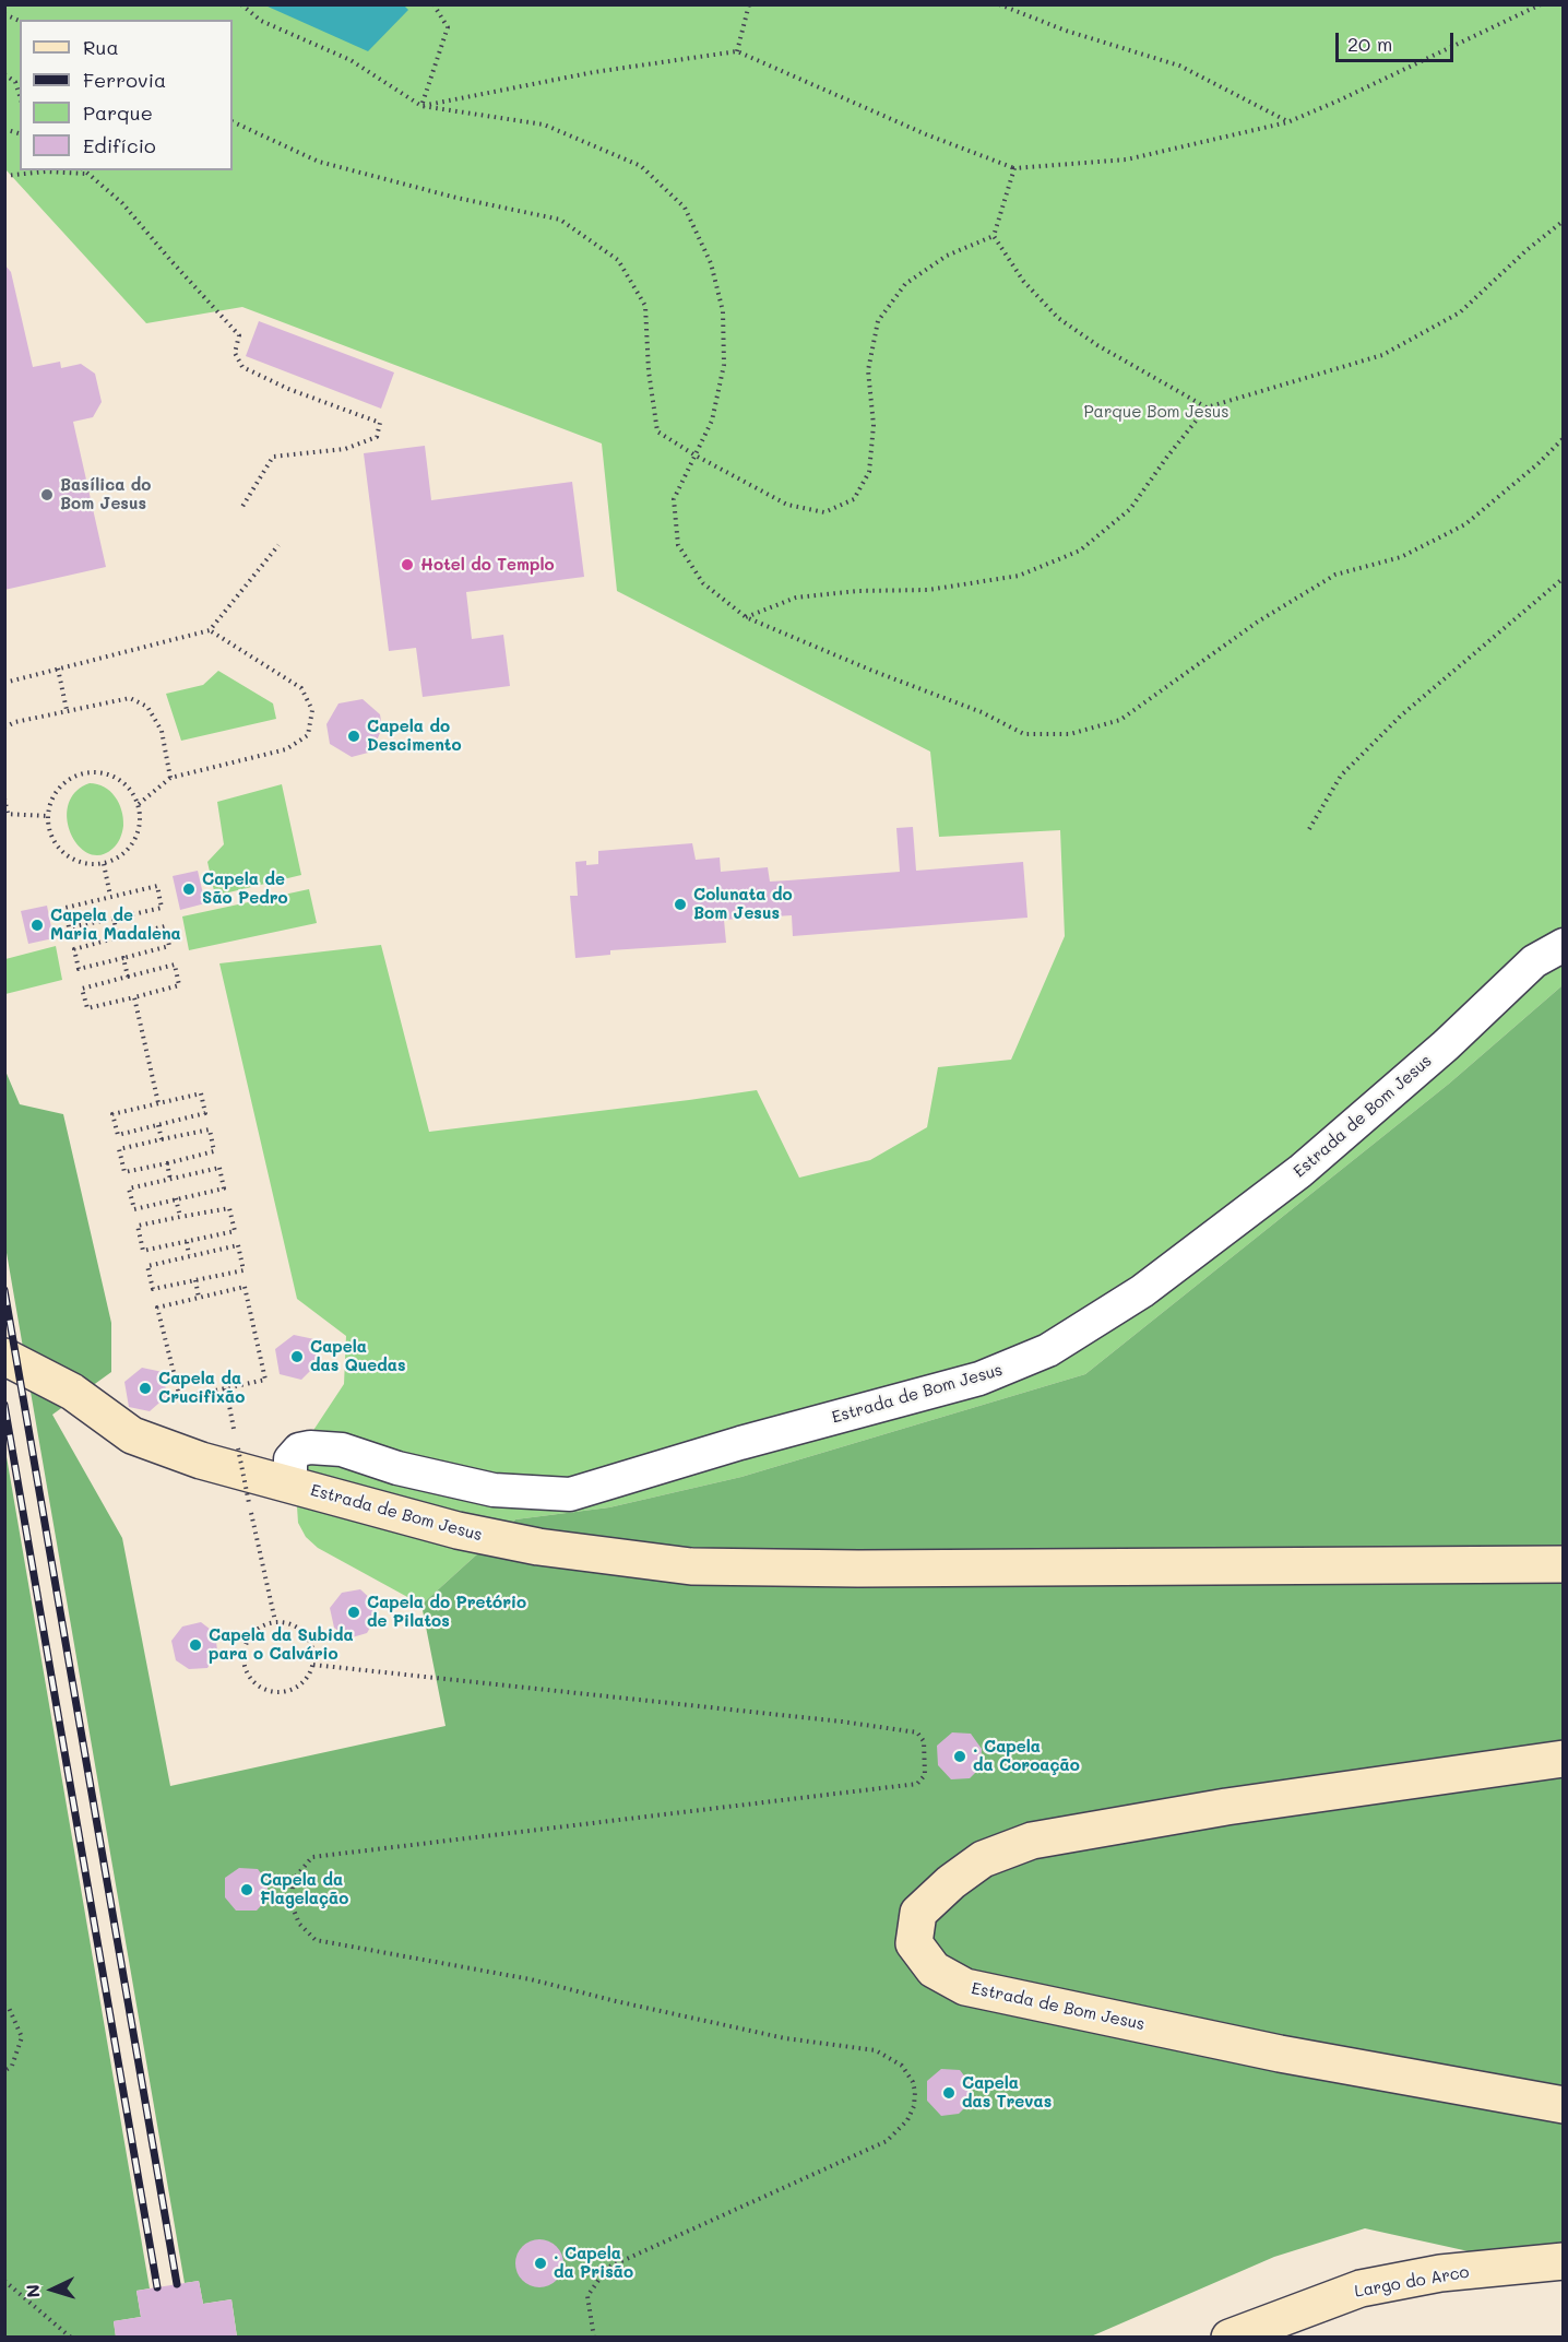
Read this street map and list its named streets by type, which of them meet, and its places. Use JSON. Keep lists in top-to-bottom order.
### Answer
{
  "streets": {
    "main road": ["Estrada de Bom Jesus", "Largo do Arco"]
  },
  "parks": ["Parque Bom Jesus"],
  "places": [
    "Basílica do Bom Jesus",
    "Hotel do Templo",
    "Capela do Descimento",
    "Capela de São Pedro",
    "Colunata do Bom Jesus",
    "Capela de Maria Madalena",
    "Capela das Quedas",
    "Capela da Crucifixão",
    "Capela do Pretório de Pilatos",
    "Capela da Subida para o Calvário",
    ". Capela da Coroação",
    "Capela da Flagelação",
    "Capela das Trevas",
    ". Capela da Prisão"
  ],
  "legend": [
    "Rua",
    "Ferrovia",
    "Parque",
    "Edifício"
  ],
  "scale_bar": "20 m",
  "north": "left"
}
